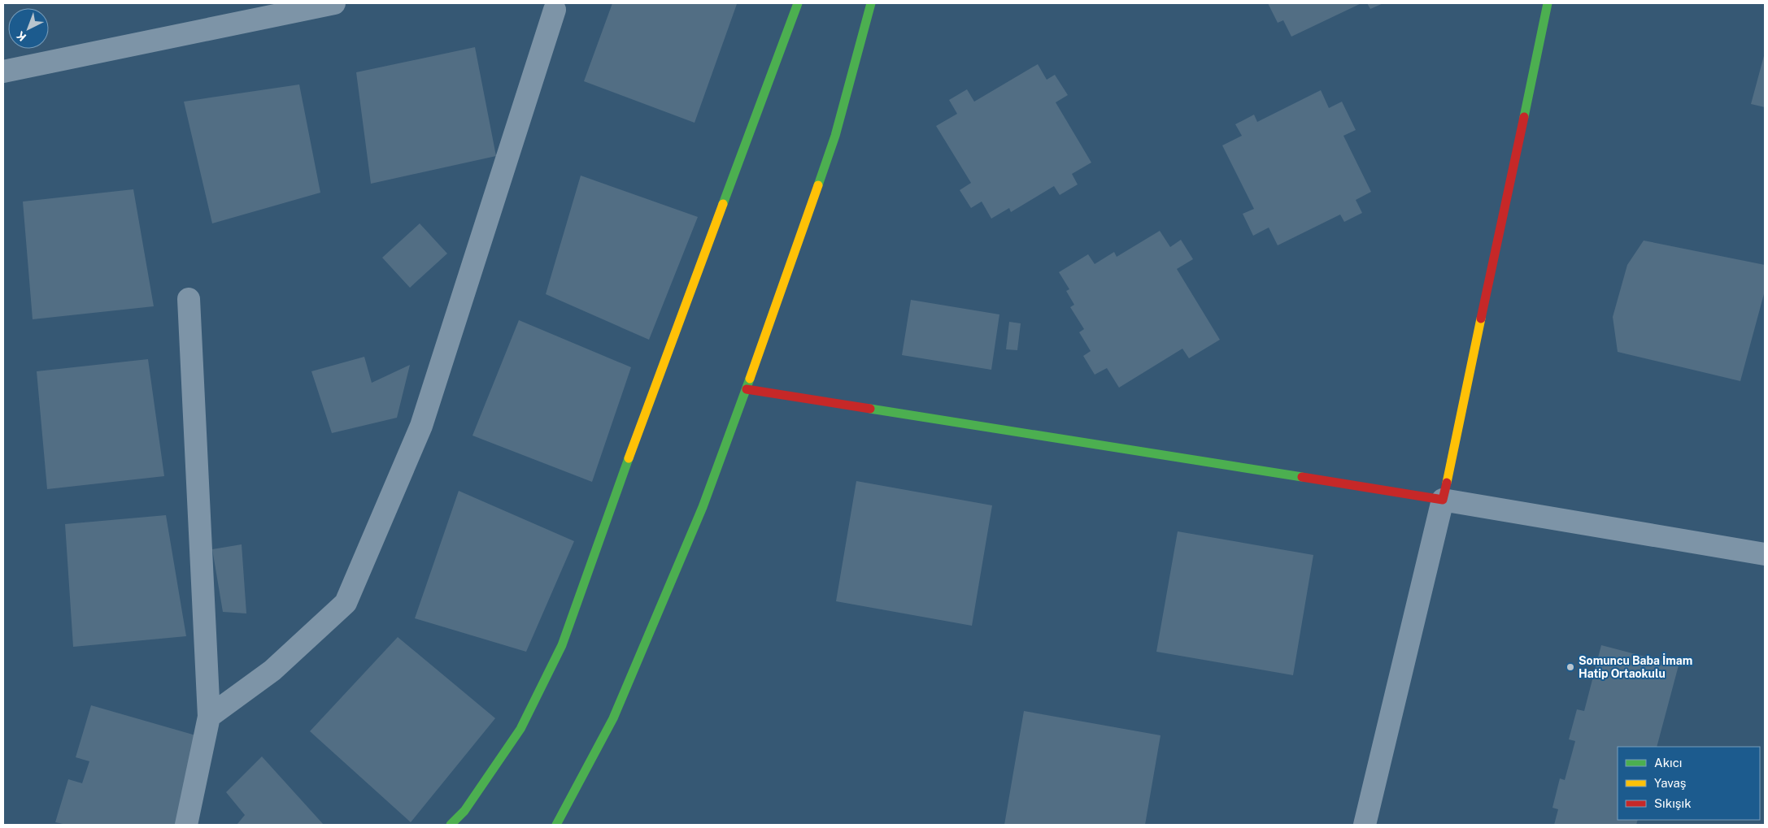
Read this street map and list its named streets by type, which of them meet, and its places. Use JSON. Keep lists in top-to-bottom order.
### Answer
{
  "places": ["Somuncu Baba İmam Hatip Ortaokulu"],
  "legend": ["Akıcı", "Yavaş", "Sıkışık"],
  "north": "bottom left"
}
